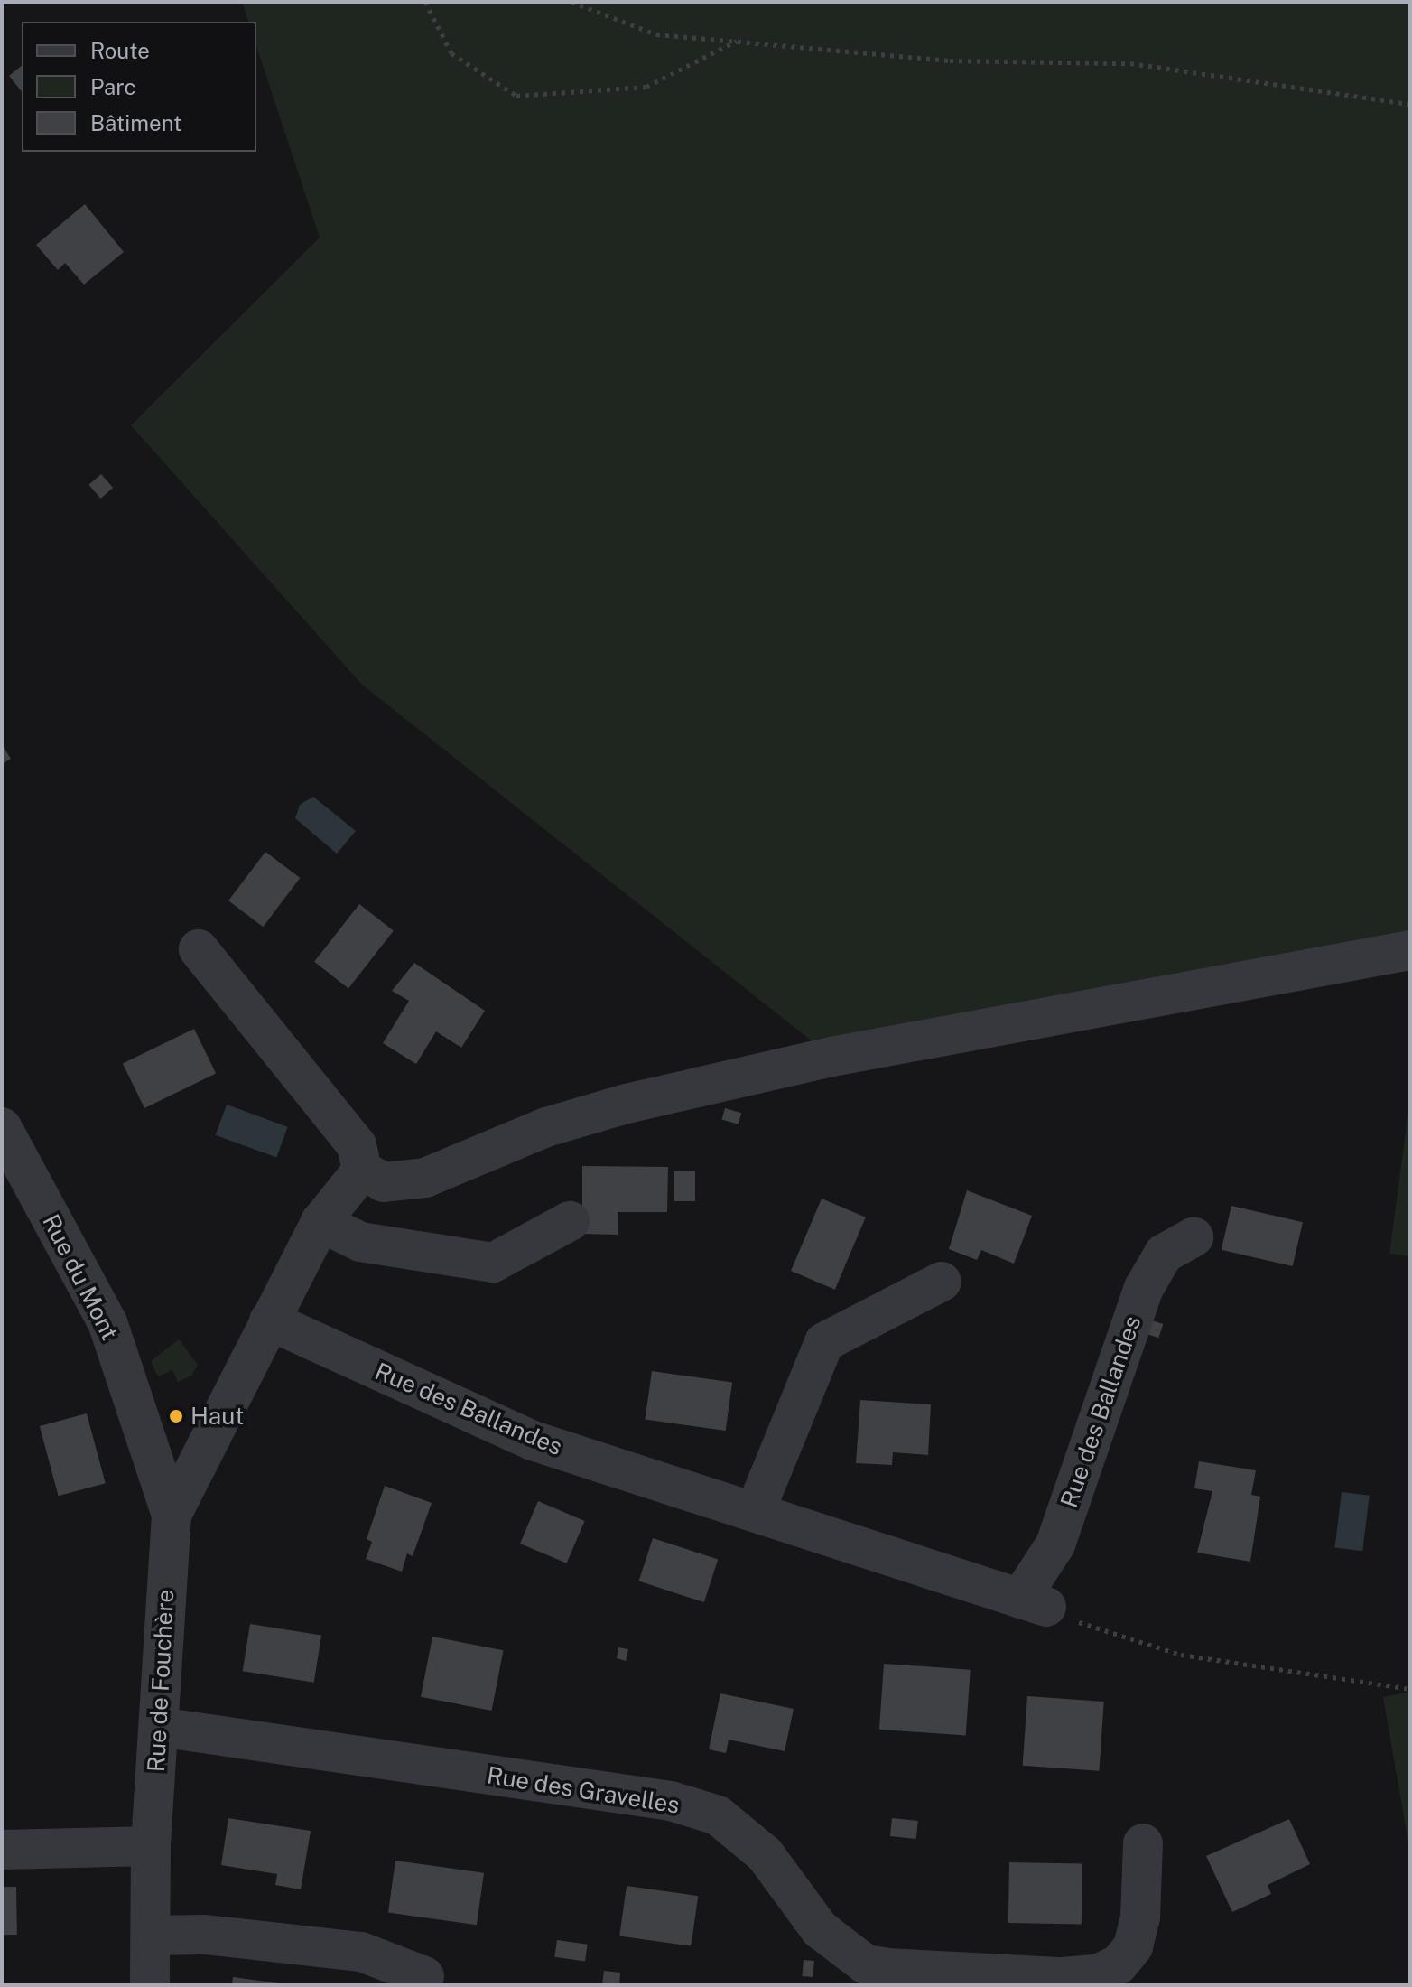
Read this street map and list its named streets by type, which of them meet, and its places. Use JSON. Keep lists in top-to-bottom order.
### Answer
{
  "streets": {
    "street": [
      "Rue du Mont",
      "Rue des Ballandes",
      "Rue de Fouchère",
      "Rue des Gravelles"
    ]
  },
  "crossings": [
    ["Rue du Mont", "Rue de Fouchère"],
    ["Rue de Fouchère", "Rue des Gravelles"]
  ],
  "places": ["Haut"],
  "legend": ["Route", "Parc", "Bâtiment"]
}
